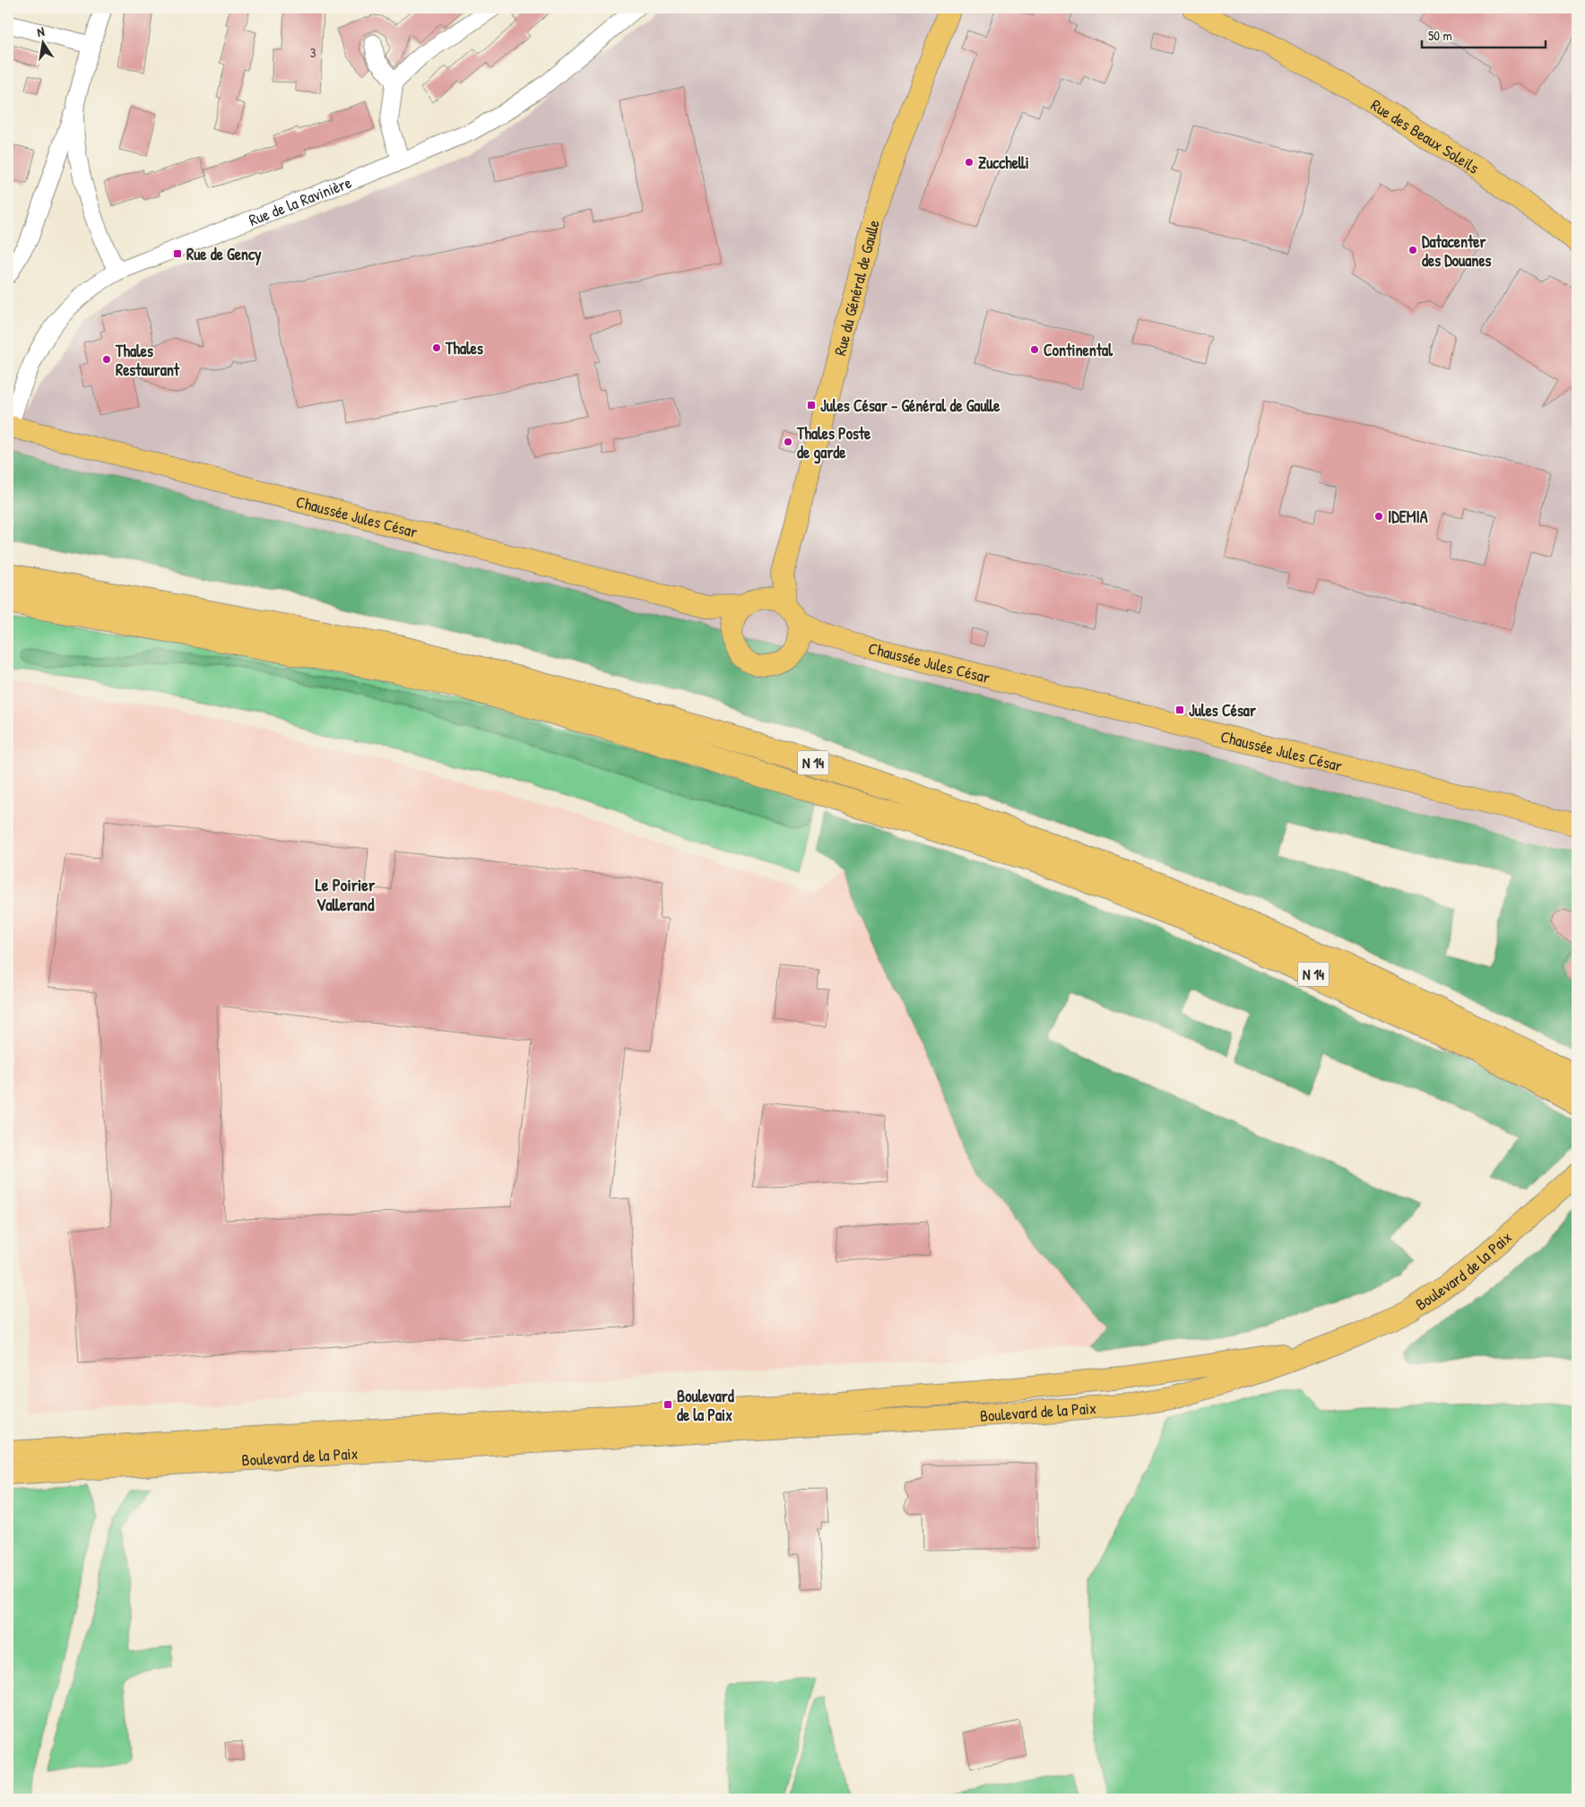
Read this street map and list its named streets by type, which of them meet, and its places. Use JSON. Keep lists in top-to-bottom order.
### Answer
{
  "streets": {
    "highway": ["N 14"],
    "main road": [
      "Rue des Beaux Soleils",
      "Rue du Général de Gaulle",
      "Chaussée Jules César",
      "Boulevard de la Paix"
    ],
    "street": ["Rue de la Ravinière"]
  },
  "crossings": [
    ["Rue de la Ravinière", "Chaussée Jules César"],
    ["Rue du Général de Gaulle", "Chaussée Jules César"]
  ],
  "districts": ["Le Poirier Vallerand"],
  "places": {
    "other": [
      "Zucchelli",
      "Datacenter des Douanes",
      "Thales",
      "Continental",
      "Thales Restaurant",
      "Thales Poste de garde",
      "IDEMIA"
    ],
    "transit": [
      "Rue de Gency",
      "Jules César - Général de Gaulle",
      "Jules César",
      "Boulevard de la Paix"
    ]
  },
  "house_numbers": ["3"],
  "scale_bar": "50 m",
  "north": "top"
}
